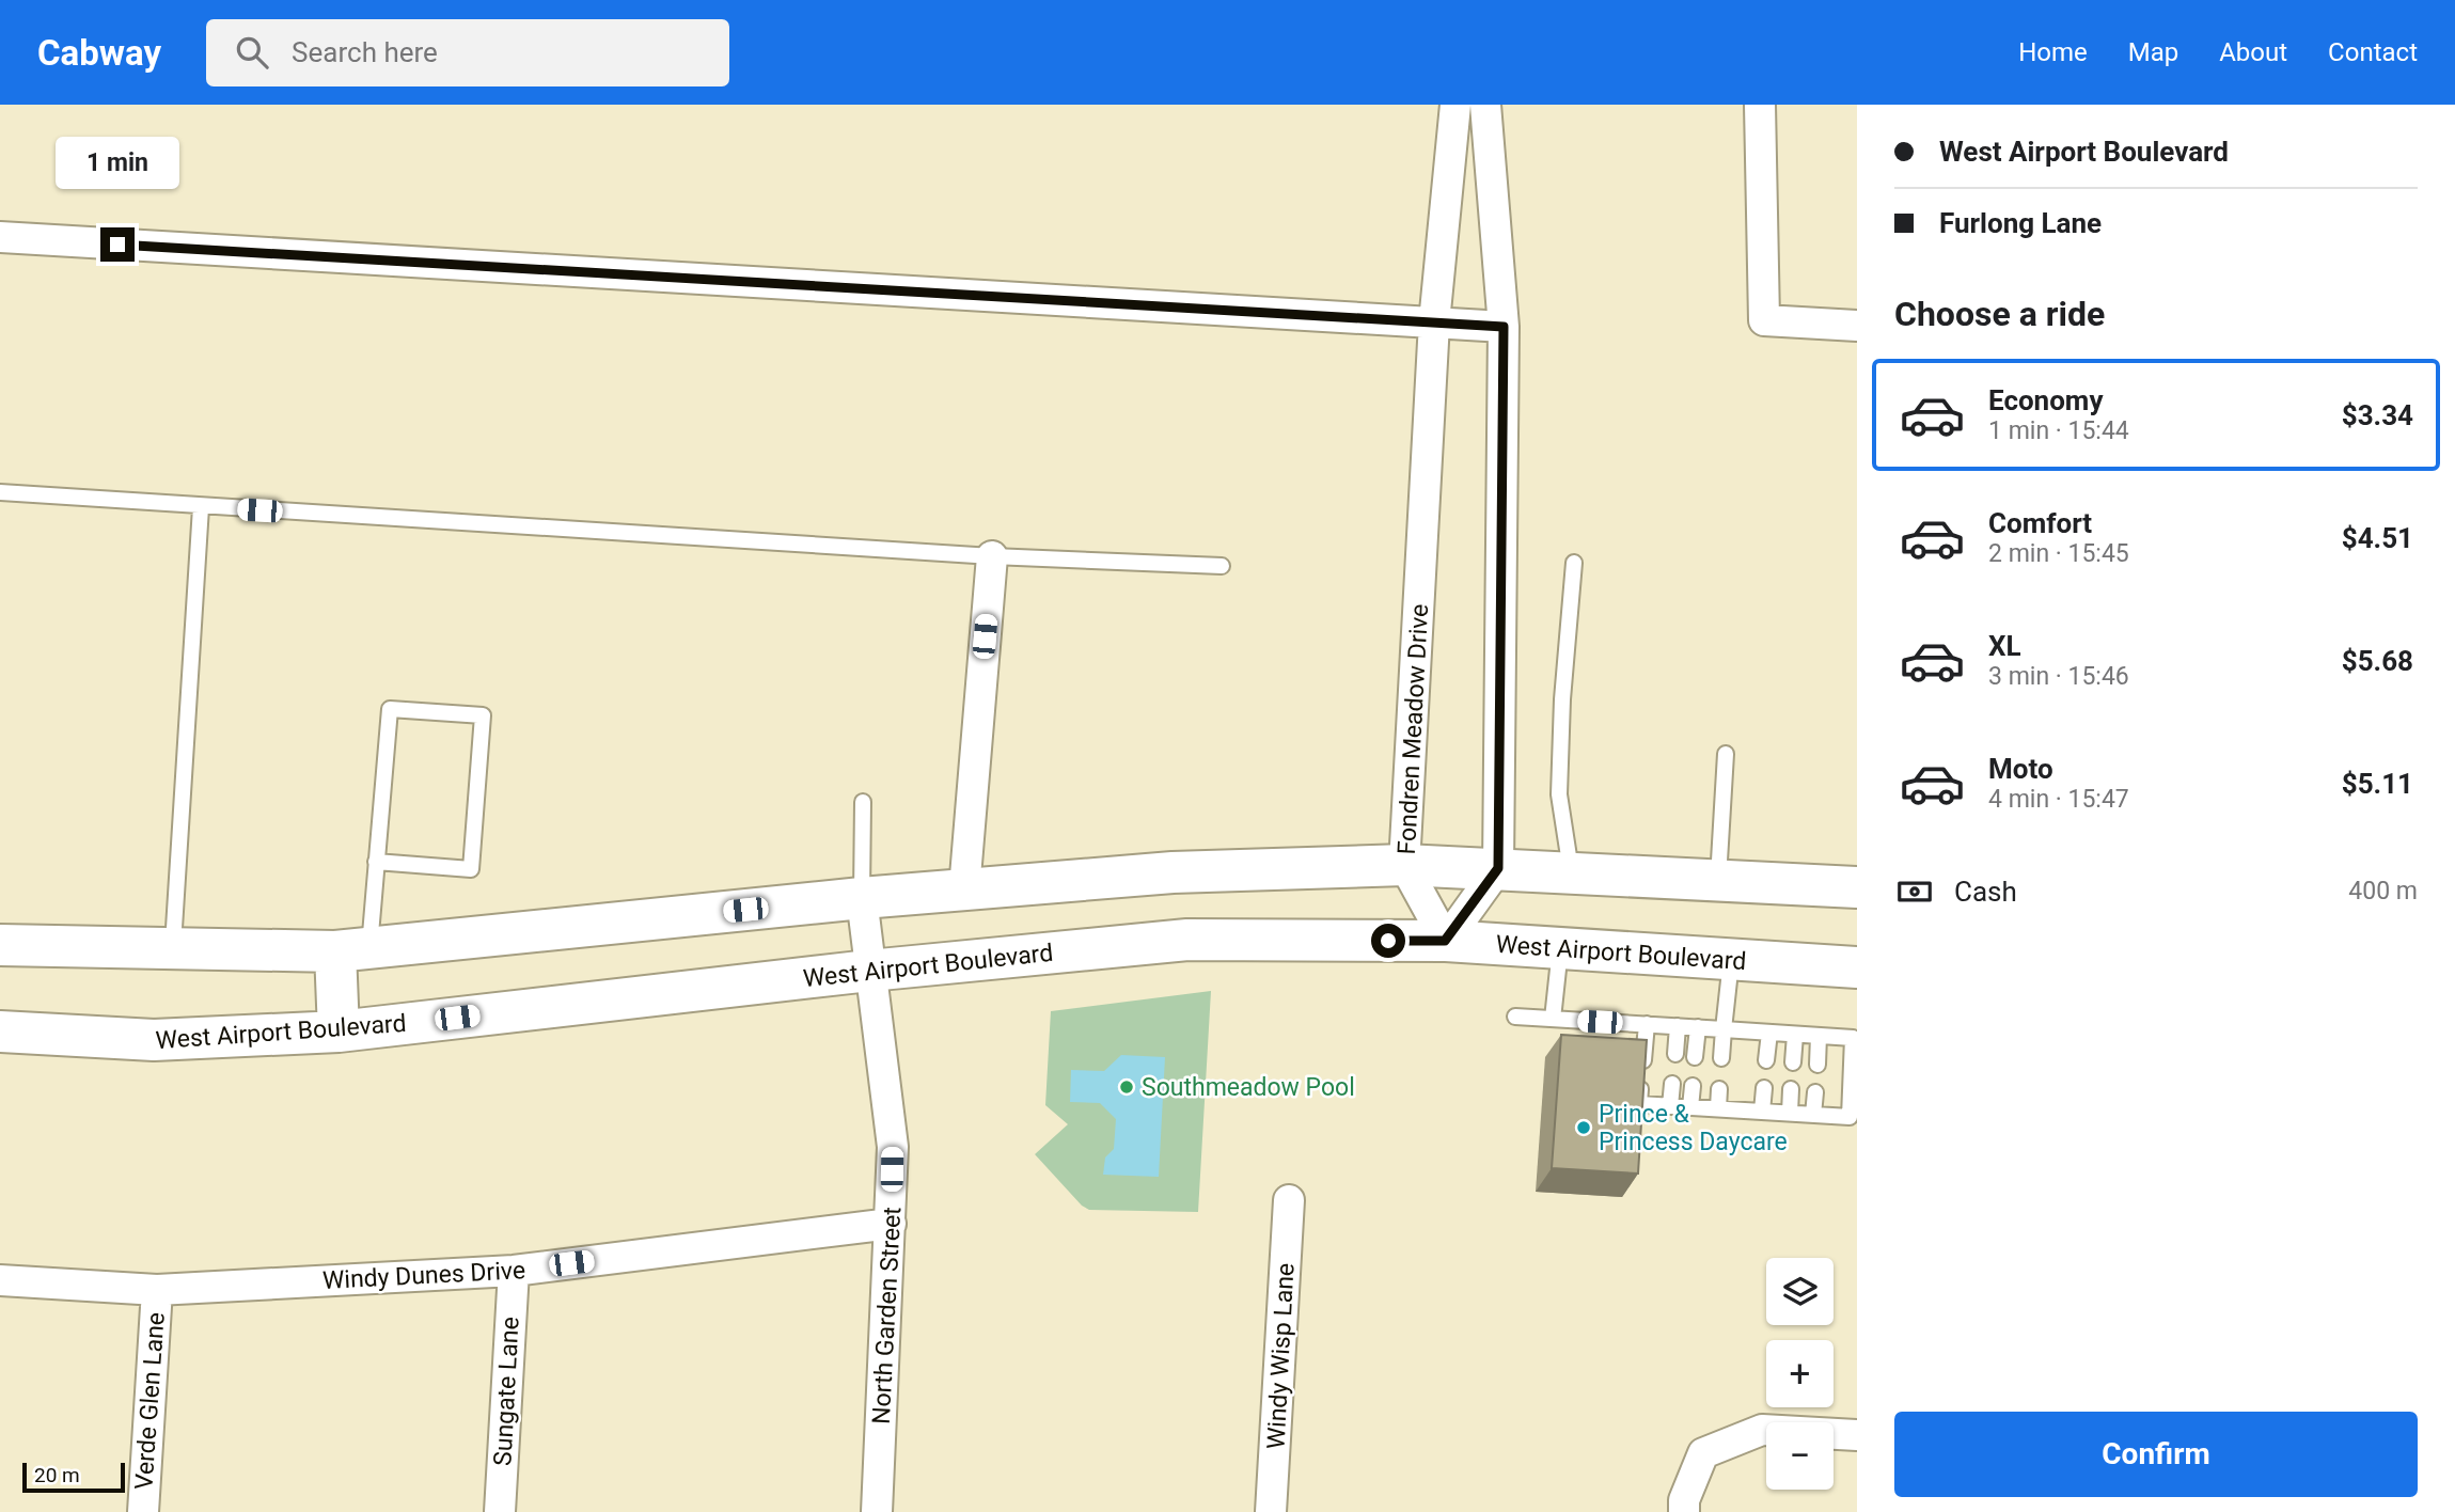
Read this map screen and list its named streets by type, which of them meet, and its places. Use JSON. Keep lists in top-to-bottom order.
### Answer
{
  "streets": {
    "main road": ["West Airport Boulevard"],
    "street": [
      "Fondren Meadow Drive",
      "Windy Dunes Drive",
      "North Garden Street",
      "Windy Wisp Lane",
      "Sungate Lane",
      "Verde Glen Lane"
    ]
  },
  "crossings": [
    ["Fondren Meadow Drive", "West Airport Boulevard"],
    ["West Airport Boulevard", "North Garden Street"],
    ["Windy Dunes Drive", "North Garden Street"],
    ["Windy Dunes Drive", "Sungate Lane"],
    ["Windy Dunes Drive", "Verde Glen Lane"]
  ],
  "places": ["Southmeadow Pool", "Prince & Princess Daycare"],
  "scale_bar": "20 m",
  "page": {
    "header": "Cabway",
    "search": "Search here",
    "nav": [
      "Home",
      "Map",
      "About",
      "Contact"
    ],
    "banner": ["West Airport Boulevard", "Furlong Lane"],
    "bubble": "1 min",
    "heading": "Choose a ride",
    "list": [
      {
        "name": "Economy",
        "note": "1 min · 15:44",
        "value": "$3.34"
      },
      {
        "name": "Comfort",
        "note": "2 min · 15:45",
        "value": "$4.51"
      },
      {
        "name": "XL",
        "note": "3 min · 15:46",
        "value": "$5.68"
      },
      {
        "name": "Moto",
        "note": "4 min · 15:47",
        "value": "$5.11"
      }
    ],
    "pay": ["Cash", "400 m"],
    "map_buttons": ["+", "−"],
    "buttons": "Confirm",
    "scale": "20 m"
  }
}
